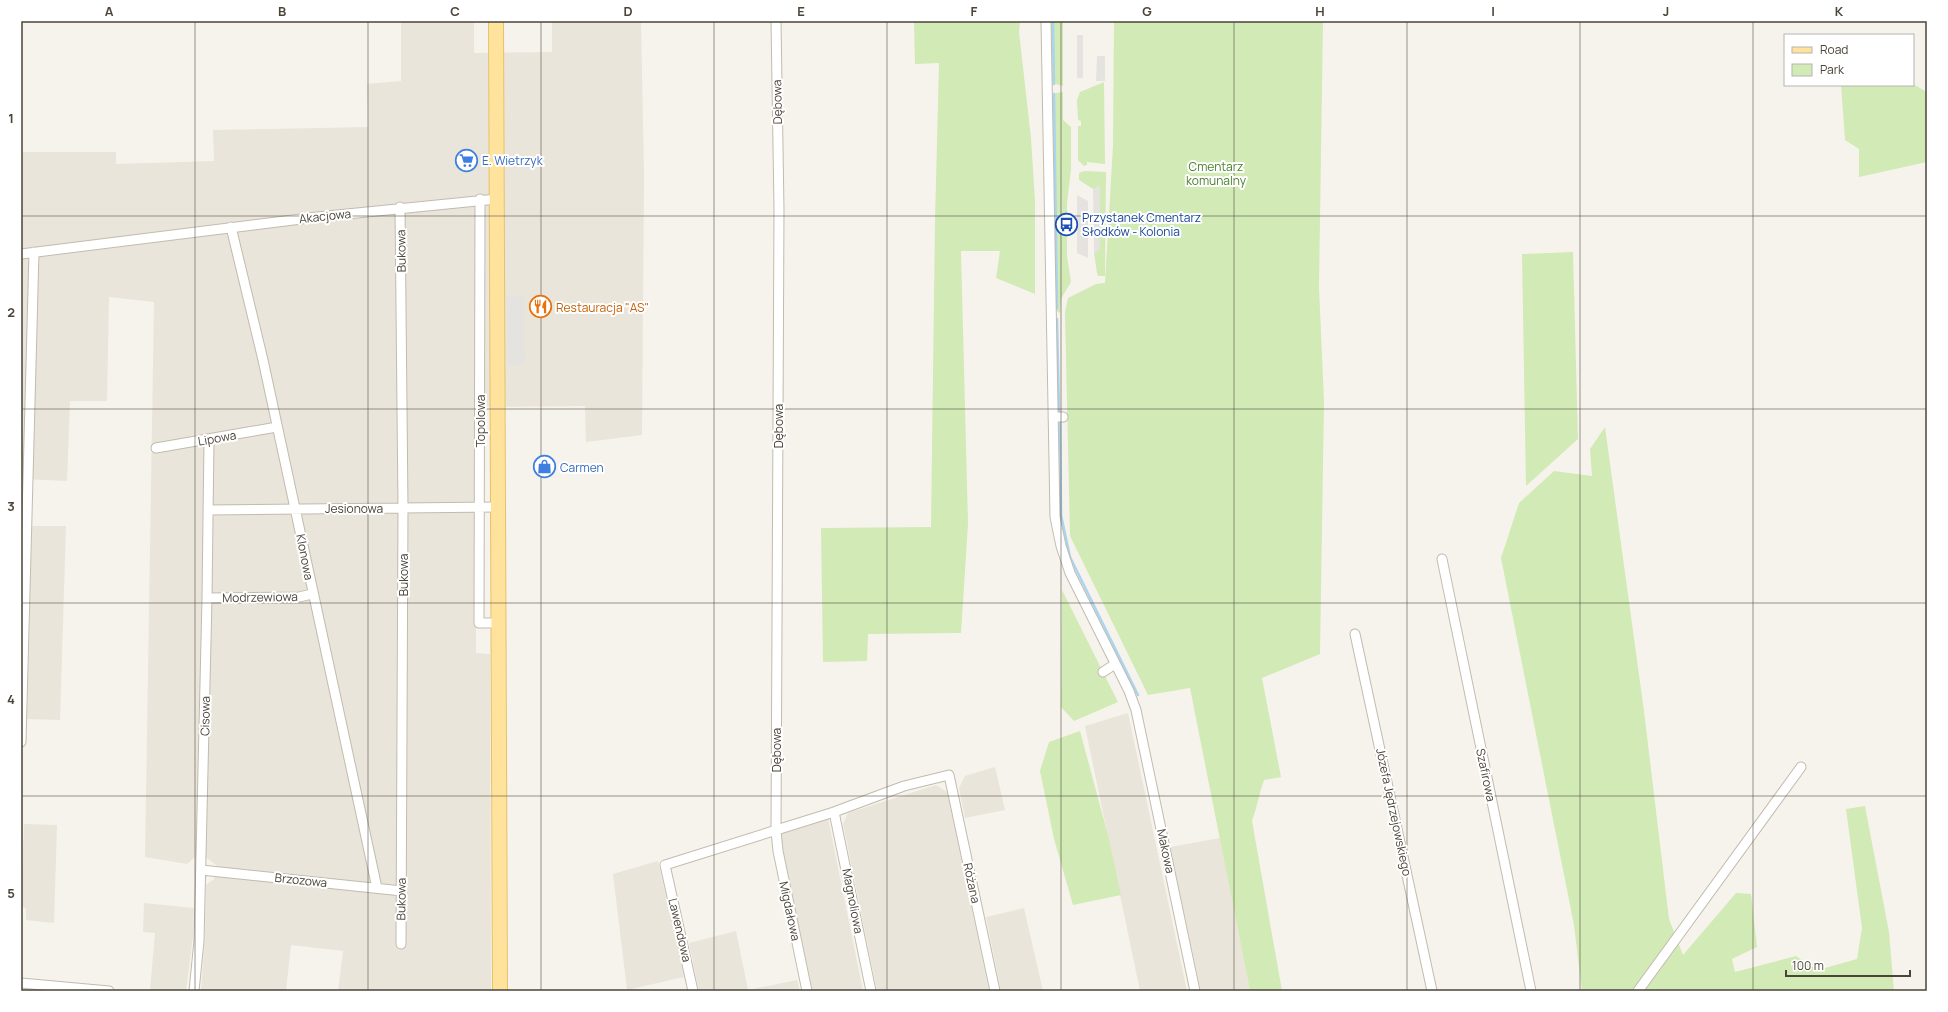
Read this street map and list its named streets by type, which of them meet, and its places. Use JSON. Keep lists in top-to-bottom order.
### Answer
{
  "streets": {
    "street": [
      "Dębowa",
      "Akacjowa",
      "Bukowa",
      "Topolowa",
      "Lipowa",
      "Jesionowa",
      "Klonowa",
      "Modrzewiowa",
      "Cisowa",
      "Szafirowa",
      "Józefa Jędrzejowskiego",
      "Makowa",
      "Brzozowa",
      "Różana",
      "Magnoliowa",
      "Migdałowa",
      "Lawendowa"
    ]
  },
  "crossings": [
    ["Dębowa", "Migdałowa"],
    ["Dębowa", "Lawendowa"],
    ["Akacjowa", "Bukowa"],
    ["Akacjowa", "Topolowa"],
    ["Akacjowa", "Klonowa"],
    ["Bukowa", "Jesionowa"],
    ["Bukowa", "Brzozowa"],
    ["Topolowa", "Jesionowa"],
    ["Lipowa", "Klonowa"],
    ["Lipowa", "Cisowa"],
    ["Jesionowa", "Klonowa"],
    ["Jesionowa", "Cisowa"],
    ["Klonowa", "Modrzewiowa"],
    ["Klonowa", "Brzozowa"],
    ["Modrzewiowa", "Cisowa"],
    ["Cisowa", "Brzozowa"],
    ["Różana", "Magnoliowa"],
    ["Migdałowa", "Lawendowa"]
  ],
  "parks": ["Cmentarz komunalny"],
  "places": {
    "supermarket": ["E. Wietrzyk"],
    "bus stop": ["Przystanek Cmentarz Słodków - Kolonia"],
    "restaurant": ["Restauracja \"AS\""],
    "shop": ["Carmen"]
  },
  "legend": ["Road", "Park"],
  "scale_bar": "100 m",
  "grid": {
    "columns": [
      "A",
      "B",
      "C",
      "D",
      "E",
      "F",
      "G",
      "H",
      "I",
      "J",
      "K"
    ],
    "rows": [
      "1",
      "2",
      "3",
      "4",
      "5"
    ]
  }
}
